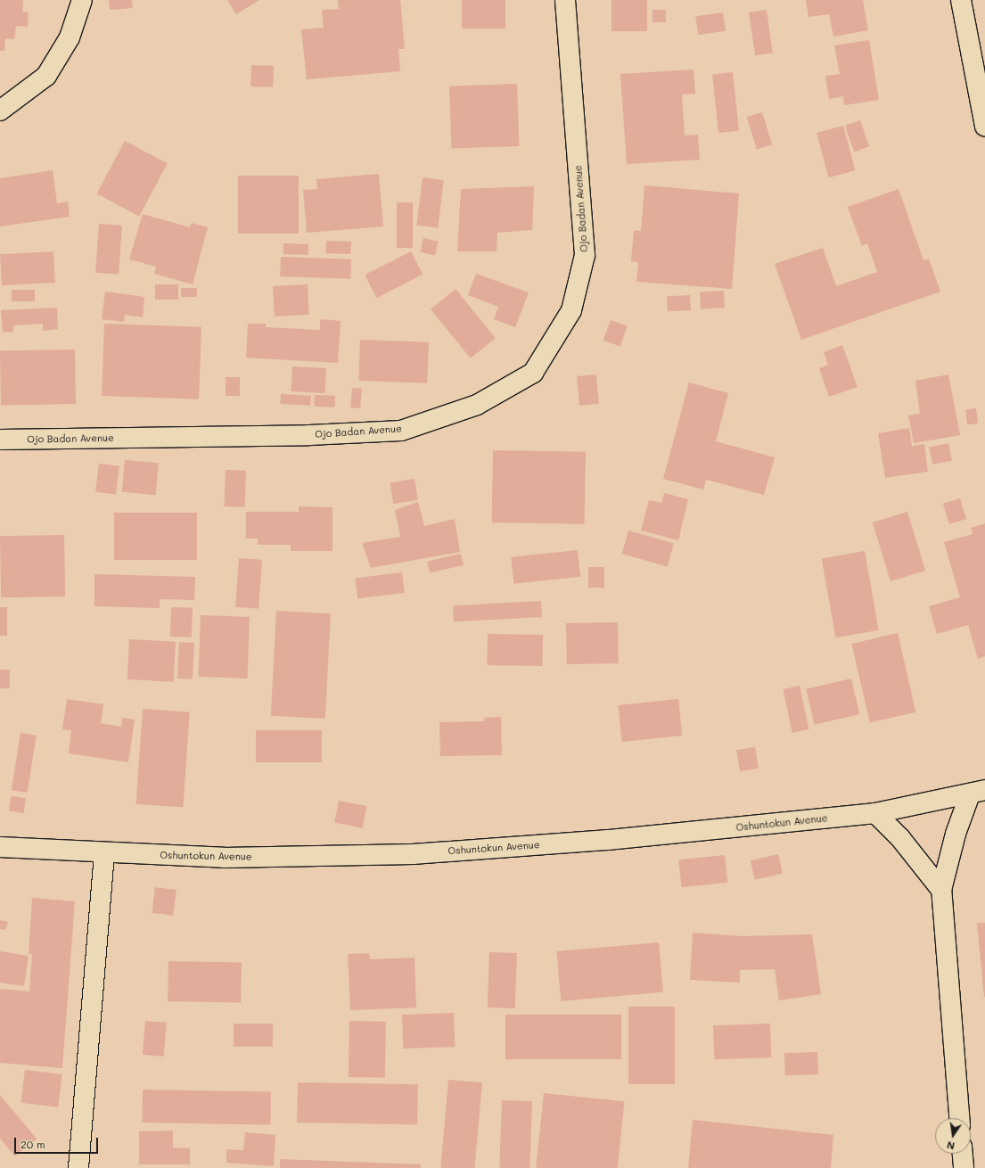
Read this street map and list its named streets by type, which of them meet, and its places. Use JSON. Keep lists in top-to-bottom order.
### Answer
{
  "streets": {
    "street": ["Ojo Badan Avenue", "Oshuntokun Avenue"]
  },
  "scale_bar": "20 m",
  "north": "bottom"
}
